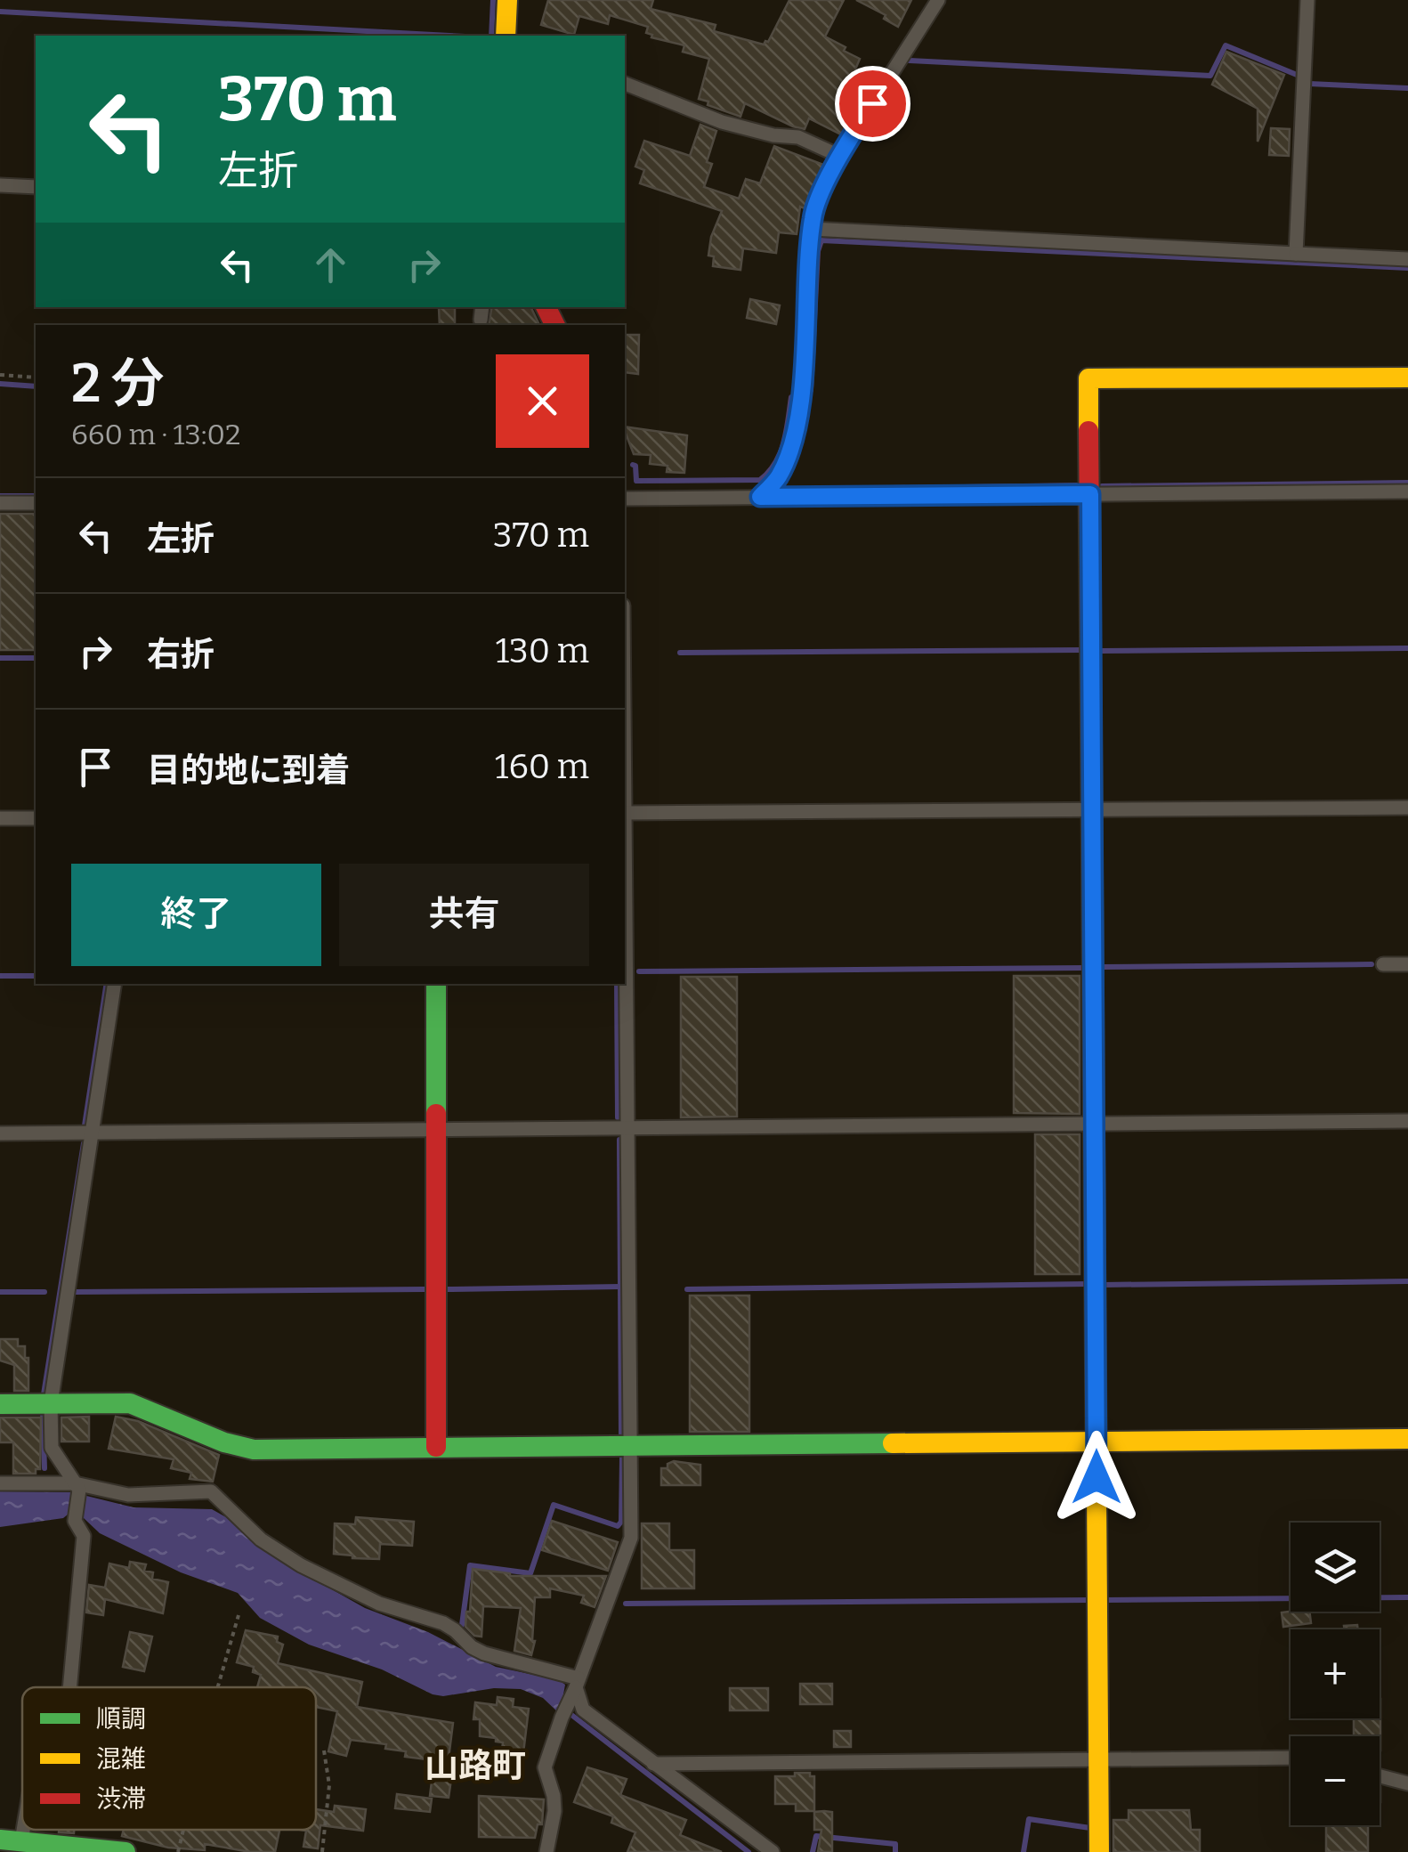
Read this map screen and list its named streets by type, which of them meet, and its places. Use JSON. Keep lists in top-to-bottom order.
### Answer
{
  "districts": ["山路町"],
  "legend": ["順調", "混雑", "渋滞"],
  "page": {
    "turn": ["370 m", "左折"],
    "heading": ["2 分", "660 m · 13:02"],
    "list": [
      {
        "name": "左折",
        "value": "370 m"
      },
      {
        "name": "右折",
        "value": "130 m"
      },
      {
        "name": "目的地に到着",
        "value": "160 m"
      }
    ],
    "buttons": ["終了", "共有"],
    "map_buttons": ["+", "−"]
  }
}
